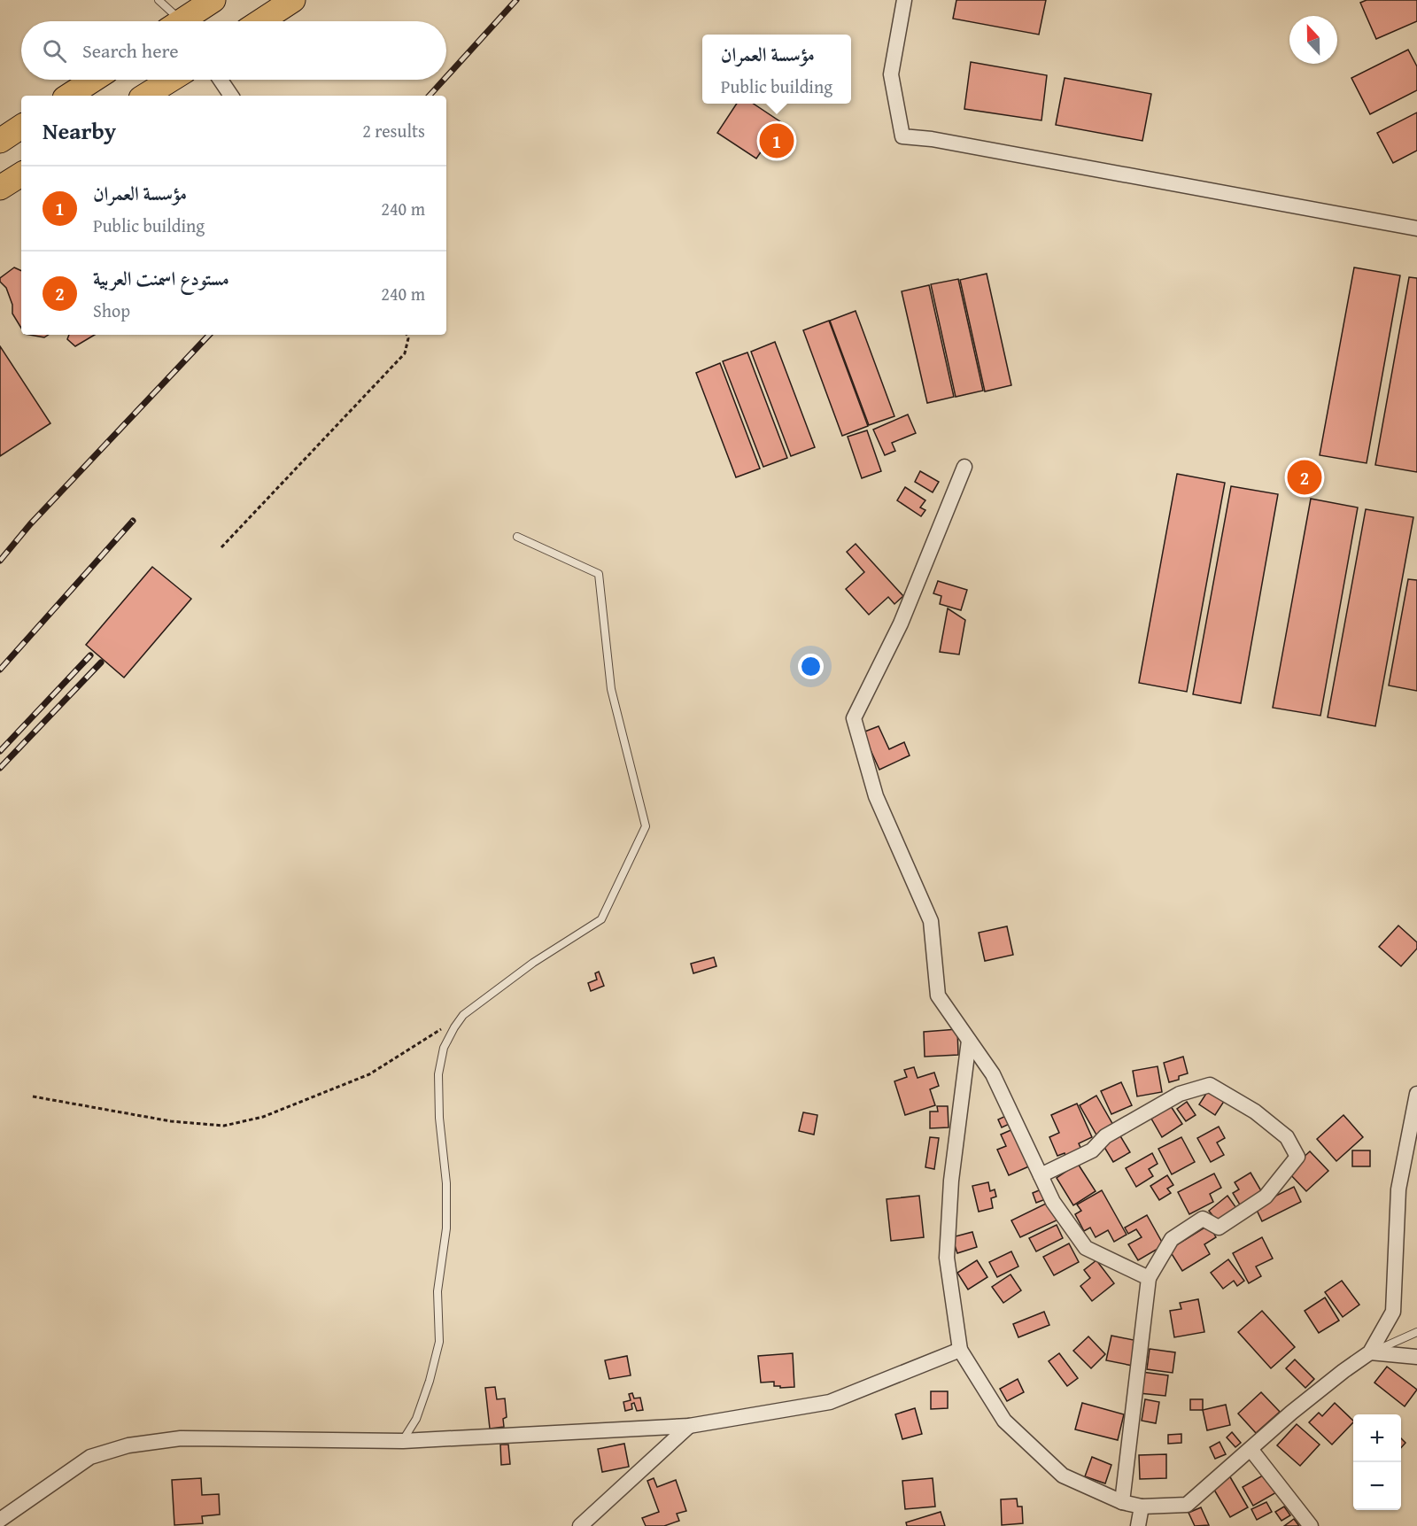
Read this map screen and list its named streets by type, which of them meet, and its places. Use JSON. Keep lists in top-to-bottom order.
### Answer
{
  "north": "top",
  "page": {
    "search": "Search here",
    "popup": ["مؤسسة العمران", "Public building"],
    "heading": ["Nearby", "2 results"],
    "pins": ["1", "2"],
    "list": [
      {
        "mark": "1",
        "name": "مؤسسة العمران",
        "note": "Public building",
        "value": "240 m"
      },
      {
        "mark": "2",
        "name": "مستودع اسمنت العربية",
        "note": "Shop",
        "value": "240 m"
      }
    ],
    "map_buttons": ["+", "−"]
  }
}
